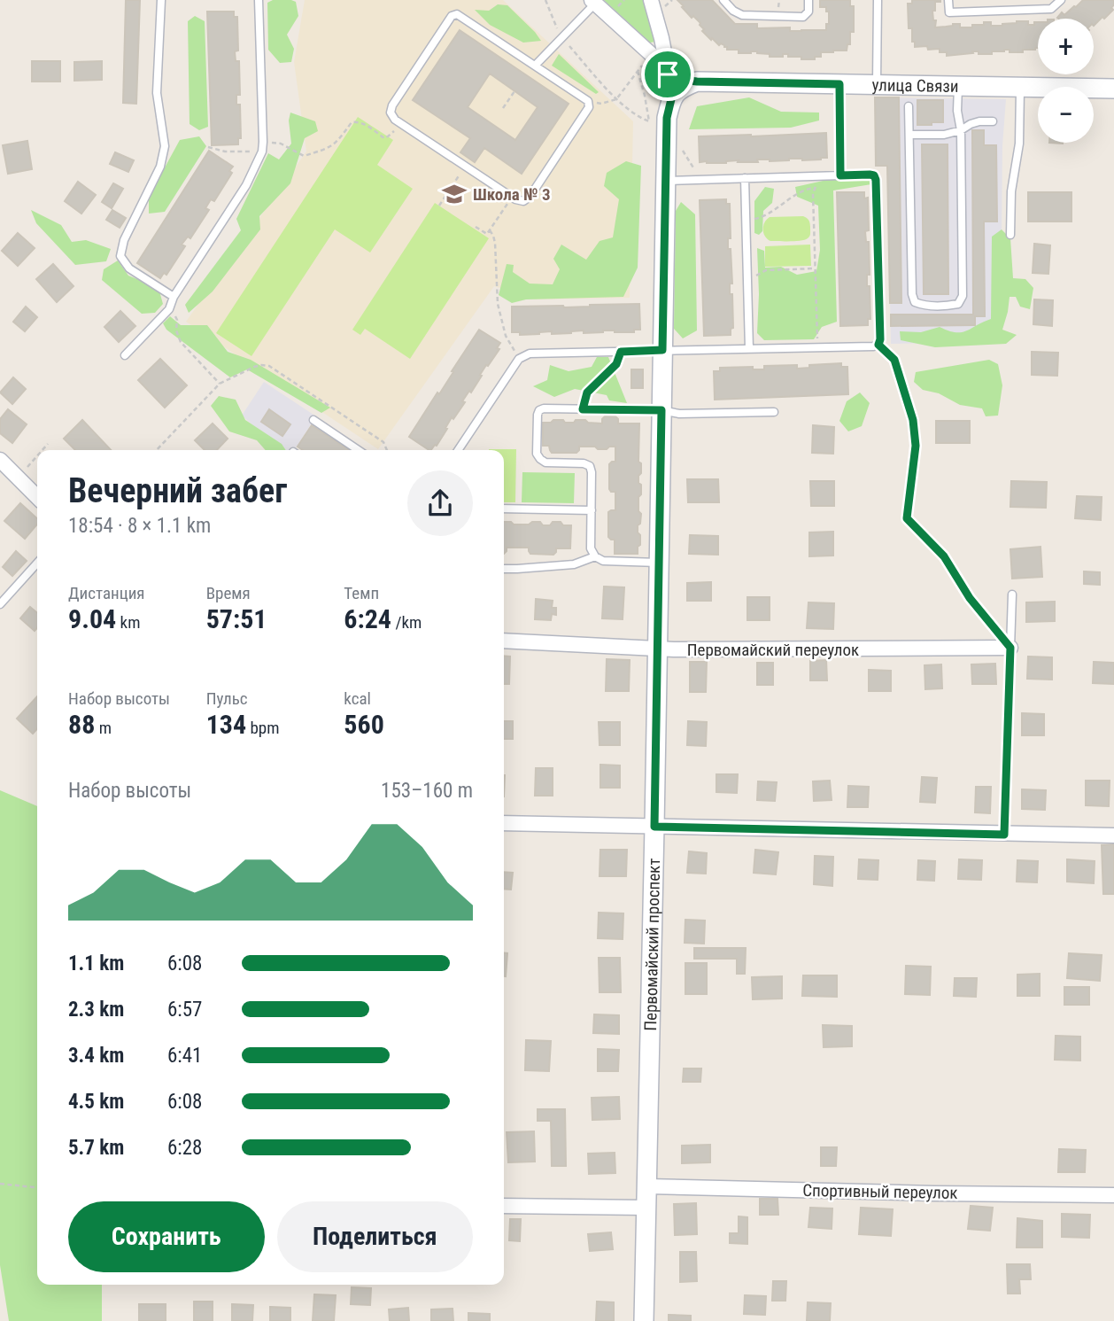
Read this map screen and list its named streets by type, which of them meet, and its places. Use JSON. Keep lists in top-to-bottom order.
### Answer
{
  "streets": {
    "street": [
      "улица Связи",
      "Первомайский переулок",
      "Первомайский проспект",
      "Спортивный переулок"
    ]
  },
  "crossings": [
    ["улица Связи", "Первомайский проспект"],
    ["Первомайский переулок", "Первомайский проспект"],
    ["Первомайский проспект", "Спортивный переулок"]
  ],
  "places": {
    "school or university": ["Школа № 3"]
  },
  "page": {
    "map_buttons": ["+", "−"],
    "heading": ["Вечерний забег", "18:54 · 8 × 1.1 km"],
    "stats": [
      ["Дистанция", "9.04 km"],
      ["Время", "57:51"],
      ["Темп", "6:24 /km"],
      ["Набор высоты", "88 m"],
      ["Пульс", "134 bpm"],
      ["kcal", "560"]
    ],
    "chart": ["Набор высоты", "153–160 m"],
    "list": [
      {
        "name": "1.1 km",
        "note": "6:08"
      },
      {
        "name": "2.3 km",
        "note": "6:57"
      },
      {
        "name": "3.4 km",
        "note": "6:41"
      },
      {
        "name": "4.5 km",
        "note": "6:08"
      },
      {
        "name": "5.7 km",
        "note": "6:28"
      }
    ],
    "buttons": ["Сохранить", "Поделиться"]
  }
}
